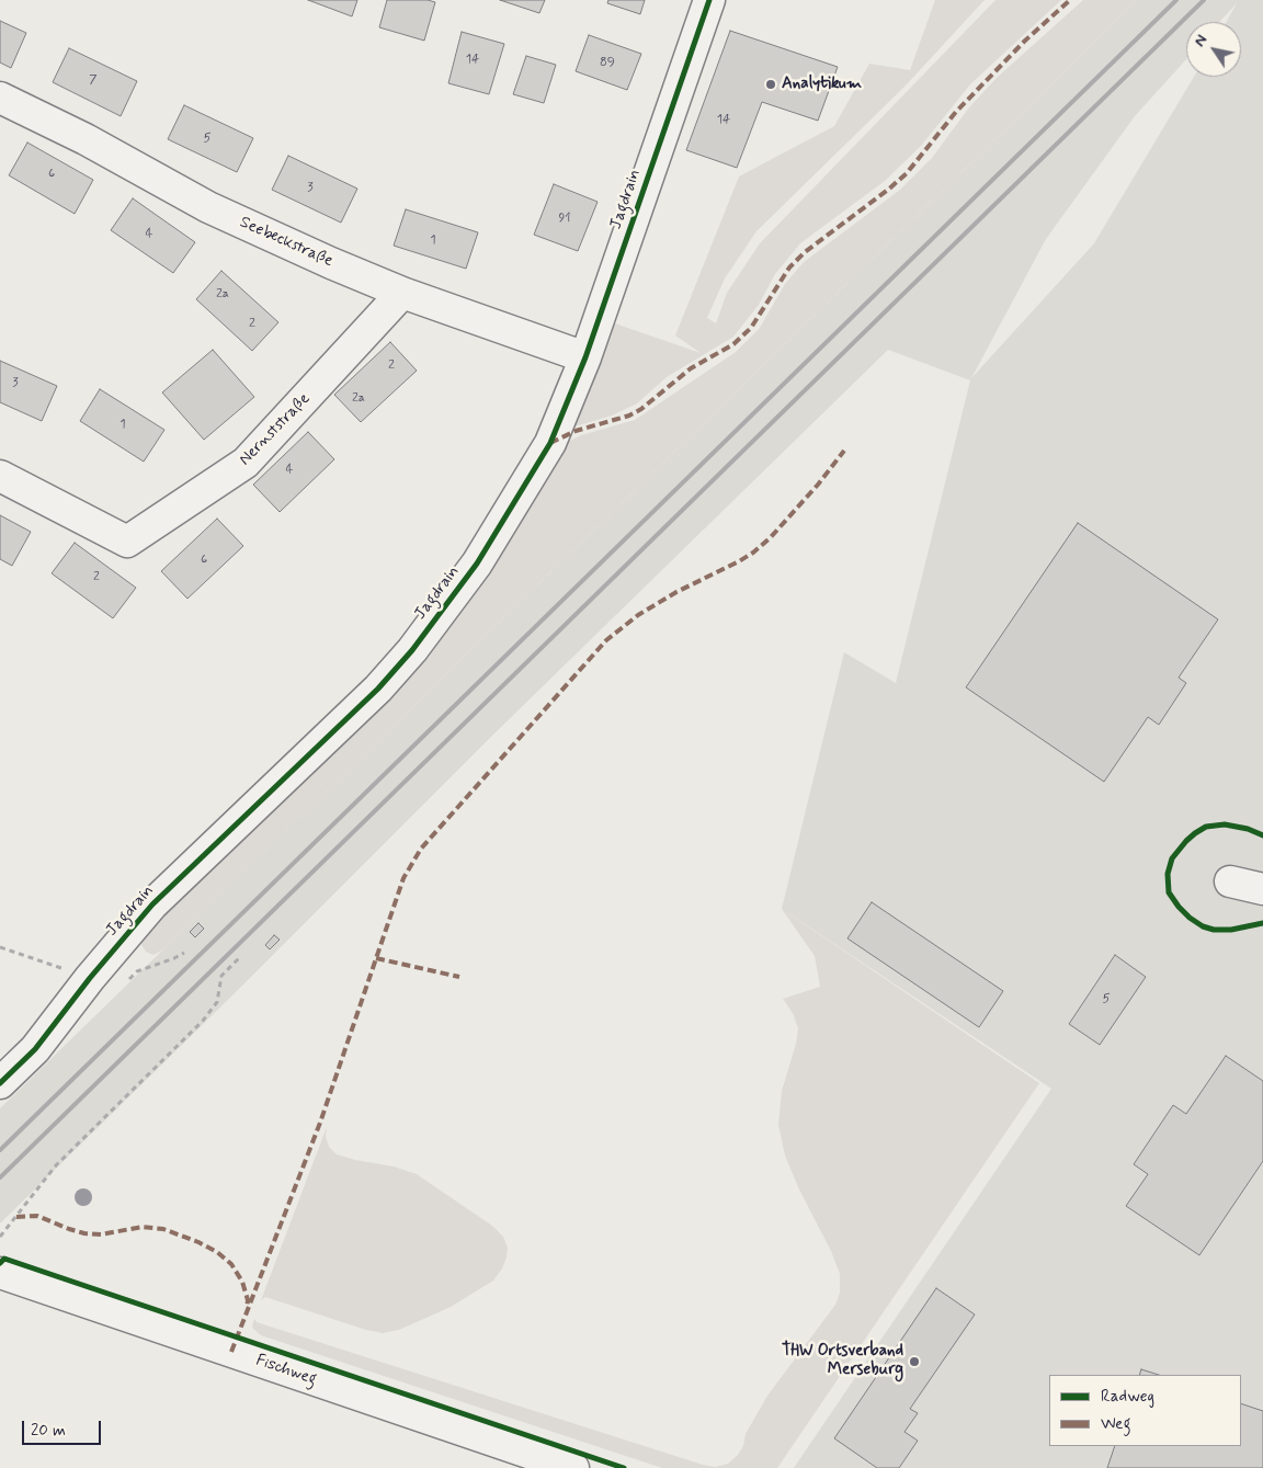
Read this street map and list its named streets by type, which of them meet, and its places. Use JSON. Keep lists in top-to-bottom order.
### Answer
{
  "streets": {
    "street": [
      "Jagdrain",
      "Seebeckstraße",
      "Nernststraße",
      "Fischweg"
    ]
  },
  "crossings": [
    ["Jagdrain", "Seebeckstraße"],
    ["Seebeckstraße", "Nernststraße"]
  ],
  "places": ["Analytikum", "THW Ortsverband Merseburg"],
  "house_numbers": [
    "14",
    "89",
    "7",
    "14",
    "5",
    "6",
    "3",
    "91",
    "4",
    "1",
    "2a",
    "2",
    "2",
    "3",
    "2a",
    "1",
    "4",
    "6",
    "2",
    "5"
  ],
  "legend": ["Radweg", "Weg"],
  "scale_bar": "20 m",
  "north": "top left"
}
